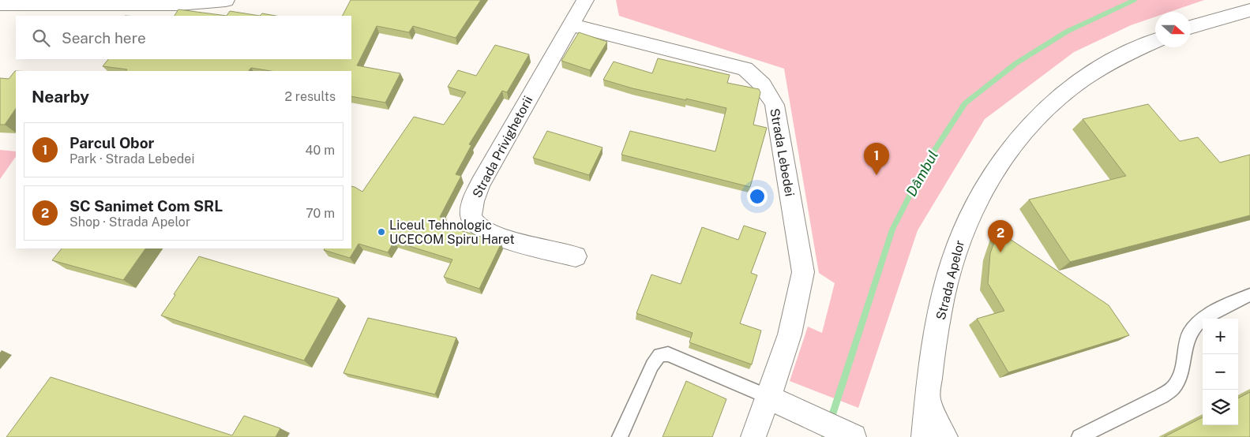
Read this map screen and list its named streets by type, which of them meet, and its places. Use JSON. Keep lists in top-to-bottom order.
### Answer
{
  "streets": {
    "street": ["Strada Privighetorii", "Strada Lebedei", "Strada Apelor"]
  },
  "crossings": [
    ["Strada Privighetorii", "Strada Lebedei"]
  ],
  "water": ["Dâmbul"],
  "places": ["Liceul Tehnologic UCECOM Spiru Haret"],
  "north": "right",
  "page": {
    "search": "Search here",
    "heading": ["Nearby", "2 results"],
    "list": [
      {
        "mark": "1",
        "name": "Parcul Obor",
        "note": "Park · Strada Lebedei",
        "value": "40 m"
      },
      {
        "mark": "2",
        "name": "SC Sanimet Com SRL",
        "note": "Shop · Strada Apelor",
        "value": "70 m"
      }
    ],
    "pins": ["1", "2"],
    "map_buttons": ["+", "−"]
  }
}
